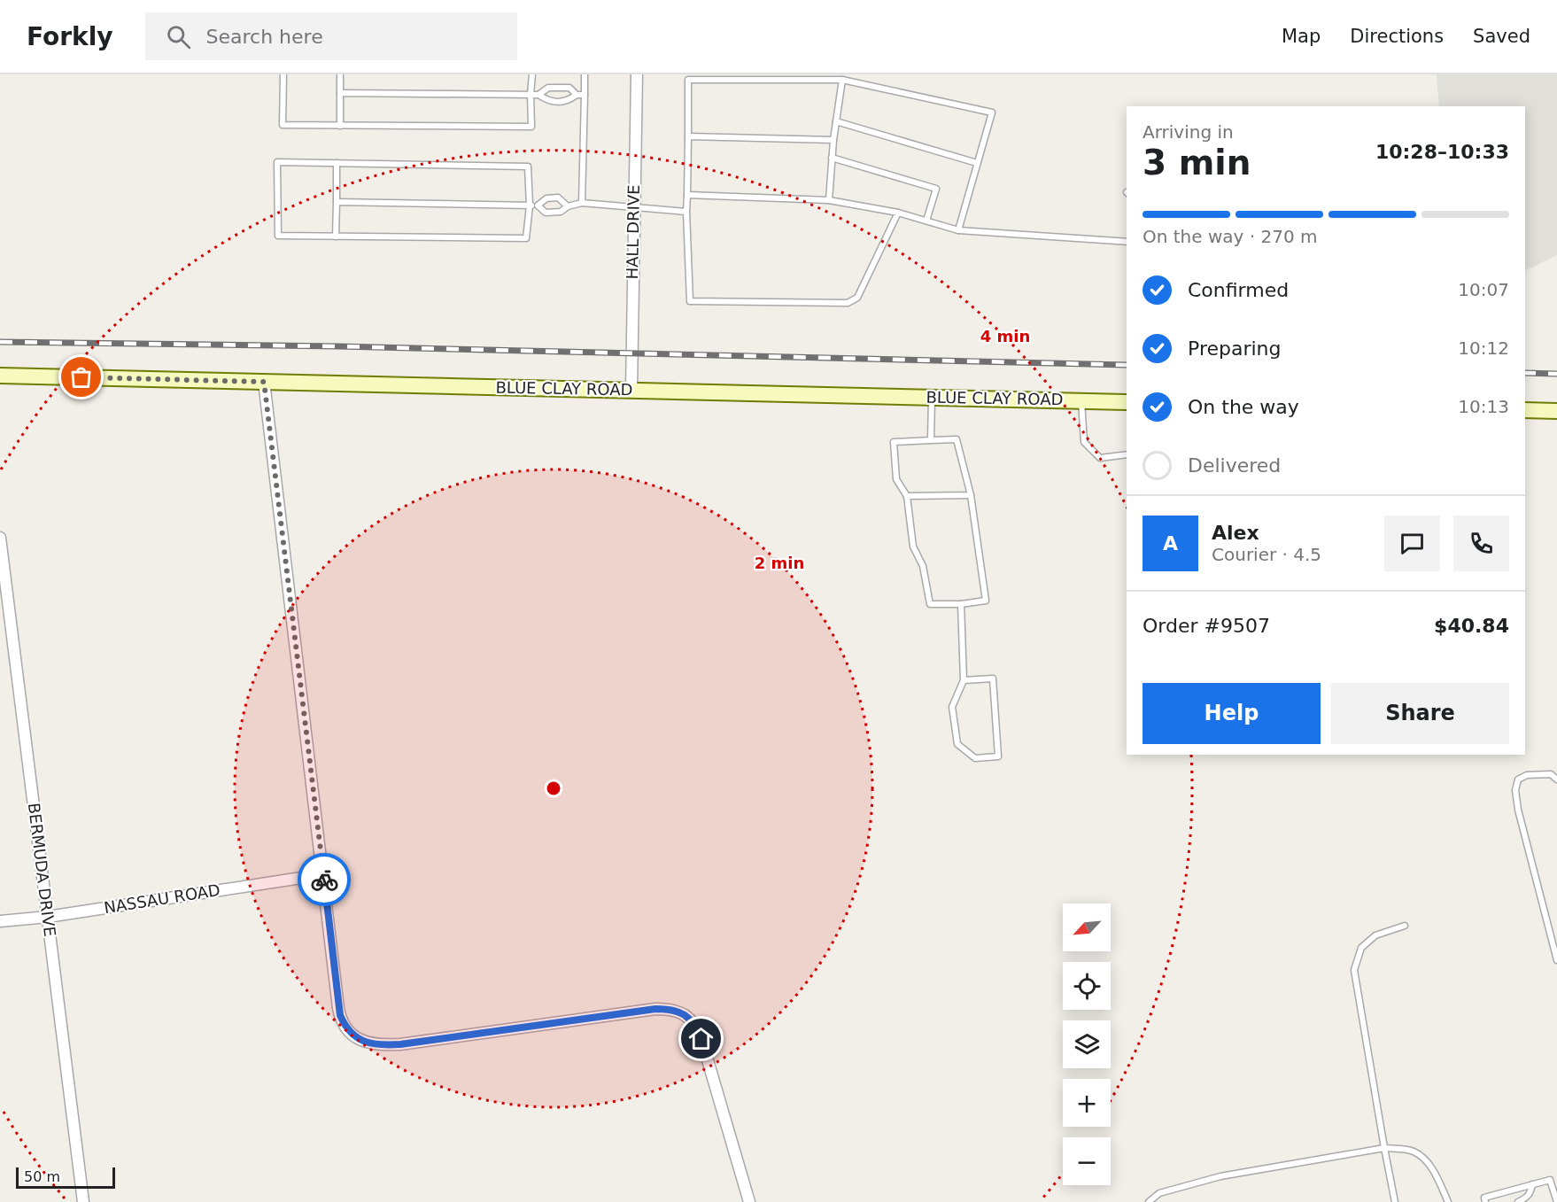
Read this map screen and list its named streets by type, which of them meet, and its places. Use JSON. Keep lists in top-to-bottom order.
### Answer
{
  "streets": {
    "street": [
      "HALL DRIVE",
      "BLUE CLAY ROAD",
      "BERMUDA DRIVE",
      "NASSAU ROAD"
    ]
  },
  "crossings": [
    ["HALL DRIVE", "BLUE CLAY ROAD"],
    ["BERMUDA DRIVE", "NASSAU ROAD"]
  ],
  "scale_bar": "50 m",
  "north": "bottom left",
  "page": {
    "header": "Forkly",
    "search": "Search here",
    "nav": ["Map", "Directions", "Saved"],
    "heading": ["3 min", "Arriving in", "10:28–10:33"],
    "panel": [
      "Alex",
      "Courier · 4.5",
      "Order #9507",
      "$40.84"
    ],
    "bar": "On the way · 270 m",
    "list": [
      ["Confirmed", "10:07"],
      ["Preparing", "10:12"],
      ["On the way", "10:13"],
      "Delivered"
    ],
    "round": "A",
    "buttons": ["Help", "Share"],
    "map_buttons": ["+", "−"],
    "scale": "50 m"
  },
  "rings": ["4 min", "2 min"]
}
